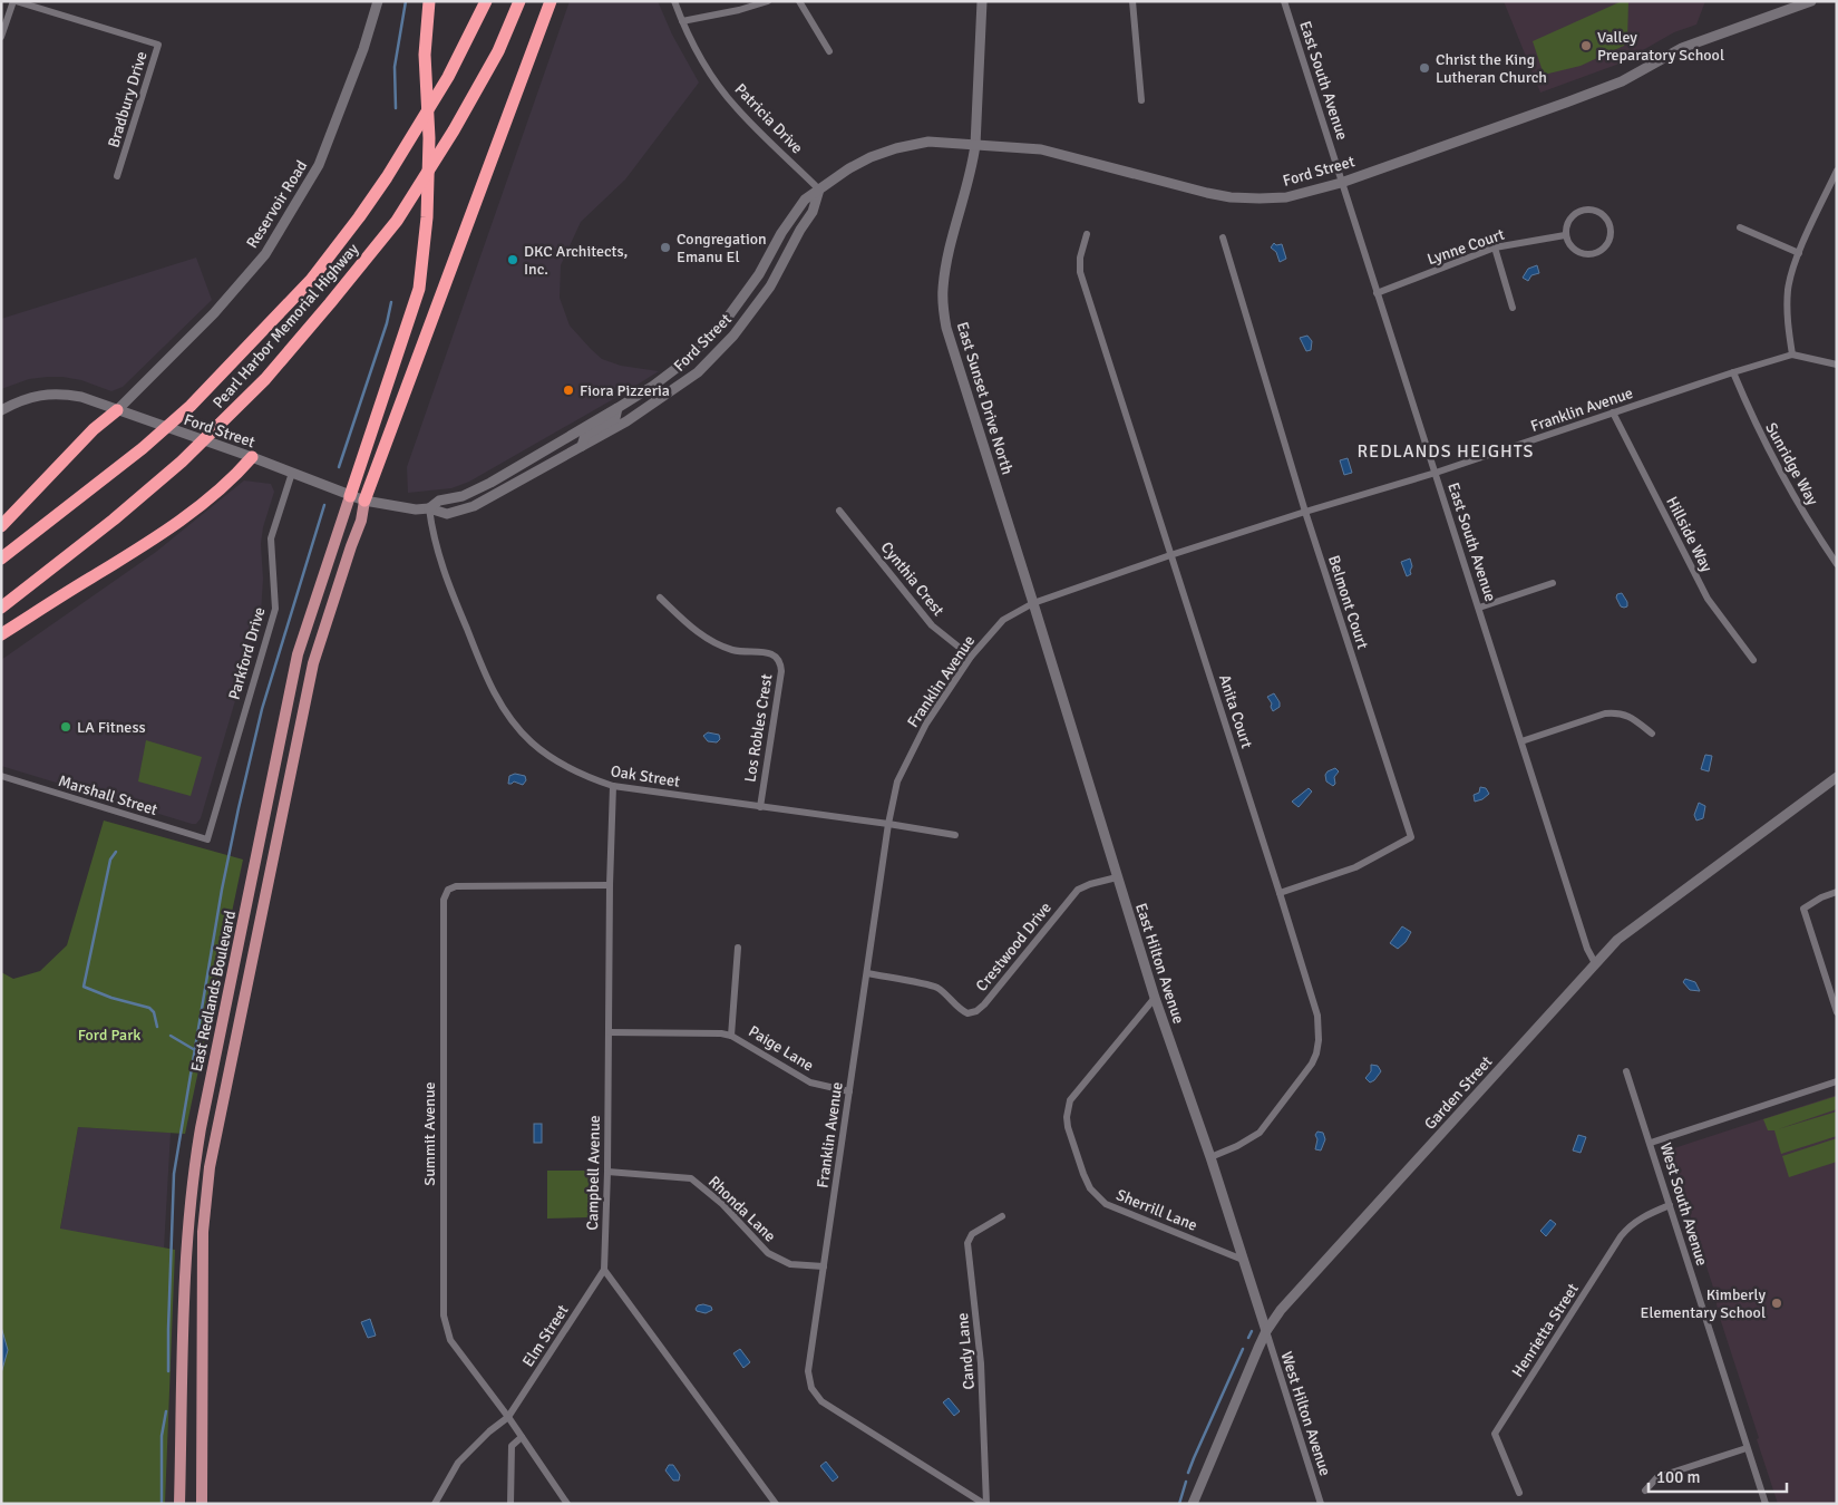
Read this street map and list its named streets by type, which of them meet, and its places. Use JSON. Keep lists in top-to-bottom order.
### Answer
{
  "streets": {
    "highway": ["Pearl Harbor Memorial Highway"],
    "main road": ["East Redlands Boulevard"],
    "street": [
      "East South Avenue",
      "Bradbury Drive",
      "Patricia Drive",
      "Ford Street",
      "Reservoir Road",
      "Lynne Court",
      "East Sunset Drive North",
      "Franklin Avenue",
      "Sunridge Way",
      "Hillside Way",
      "Cynthia Crest",
      "Belmont Court",
      "Parkford Drive",
      "Anita Court",
      "Los Robles Crest",
      "Oak Street",
      "Marshall Street",
      "Crestwood Drive",
      "East Hilton Avenue",
      "Paige Lane",
      "Garden Street",
      "Summit Avenue",
      "Campbell Avenue",
      "West South Avenue",
      "Rhonda Lane",
      "Sherrill Lane",
      "Henrietta Street",
      "Elm Street",
      "Candy Lane",
      "West Hilton Avenue"
    ]
  },
  "crossings": [
    ["East South Avenue", "Ford Street"],
    ["East South Avenue", "Lynne Court"],
    ["East South Avenue", "Franklin Avenue"],
    ["East South Avenue", "Garden Street"],
    ["Patricia Drive", "Ford Street"],
    ["Ford Street", "Reservoir Road"],
    ["Ford Street", "East Sunset Drive North"],
    ["Ford Street", "Parkford Drive"],
    ["Ford Street", "Oak Street"],
    ["Ford Street", "East Redlands Boulevard"],
    ["East Sunset Drive North", "Franklin Avenue"],
    ["East Sunset Drive North", "East Hilton Avenue"],
    ["Franklin Avenue", "Sunridge Way"],
    ["Franklin Avenue", "Hillside Way"],
    ["Franklin Avenue", "Cynthia Crest"],
    ["Franklin Avenue", "Belmont Court"],
    ["Franklin Avenue", "Anita Court"],
    ["Franklin Avenue", "Oak Street"],
    ["Franklin Avenue", "Crestwood Drive"],
    ["Franklin Avenue", "East Hilton Avenue"],
    ["Franklin Avenue", "Paige Lane"],
    ["Franklin Avenue", "Rhonda Lane"],
    ["Franklin Avenue", "Candy Lane"],
    ["Belmont Court", "Anita Court"],
    ["Parkford Drive", "Marshall Street"],
    ["Anita Court", "East Hilton Avenue"],
    ["Los Robles Crest", "Oak Street"],
    ["Oak Street", "Campbell Avenue"],
    ["Crestwood Drive", "East Hilton Avenue"],
    ["East Hilton Avenue", "Garden Street"],
    ["East Hilton Avenue", "Sherrill Lane"],
    ["East Hilton Avenue", "West Hilton Avenue"],
    ["Paige Lane", "Campbell Avenue"],
    ["Garden Street", "West Hilton Avenue"],
    ["Summit Avenue", "Campbell Avenue"],
    ["Summit Avenue", "Elm Street"],
    ["Campbell Avenue", "Rhonda Lane"],
    ["Campbell Avenue", "Elm Street"],
    ["West South Avenue", "Henrietta Street"]
  ],
  "districts": ["REDLANDS HEIGHTS"],
  "parks": ["Ford Park"],
  "places": [
    "Valley Preparatory School",
    "Christ the King Lutheran Church",
    "Congregation Emanu El",
    "DKC Architects, Inc.",
    "Fiora Pizzeria",
    "LA Fitness",
    "Kimberly Elementary School"
  ],
  "scale_bar": "100 m"
}
